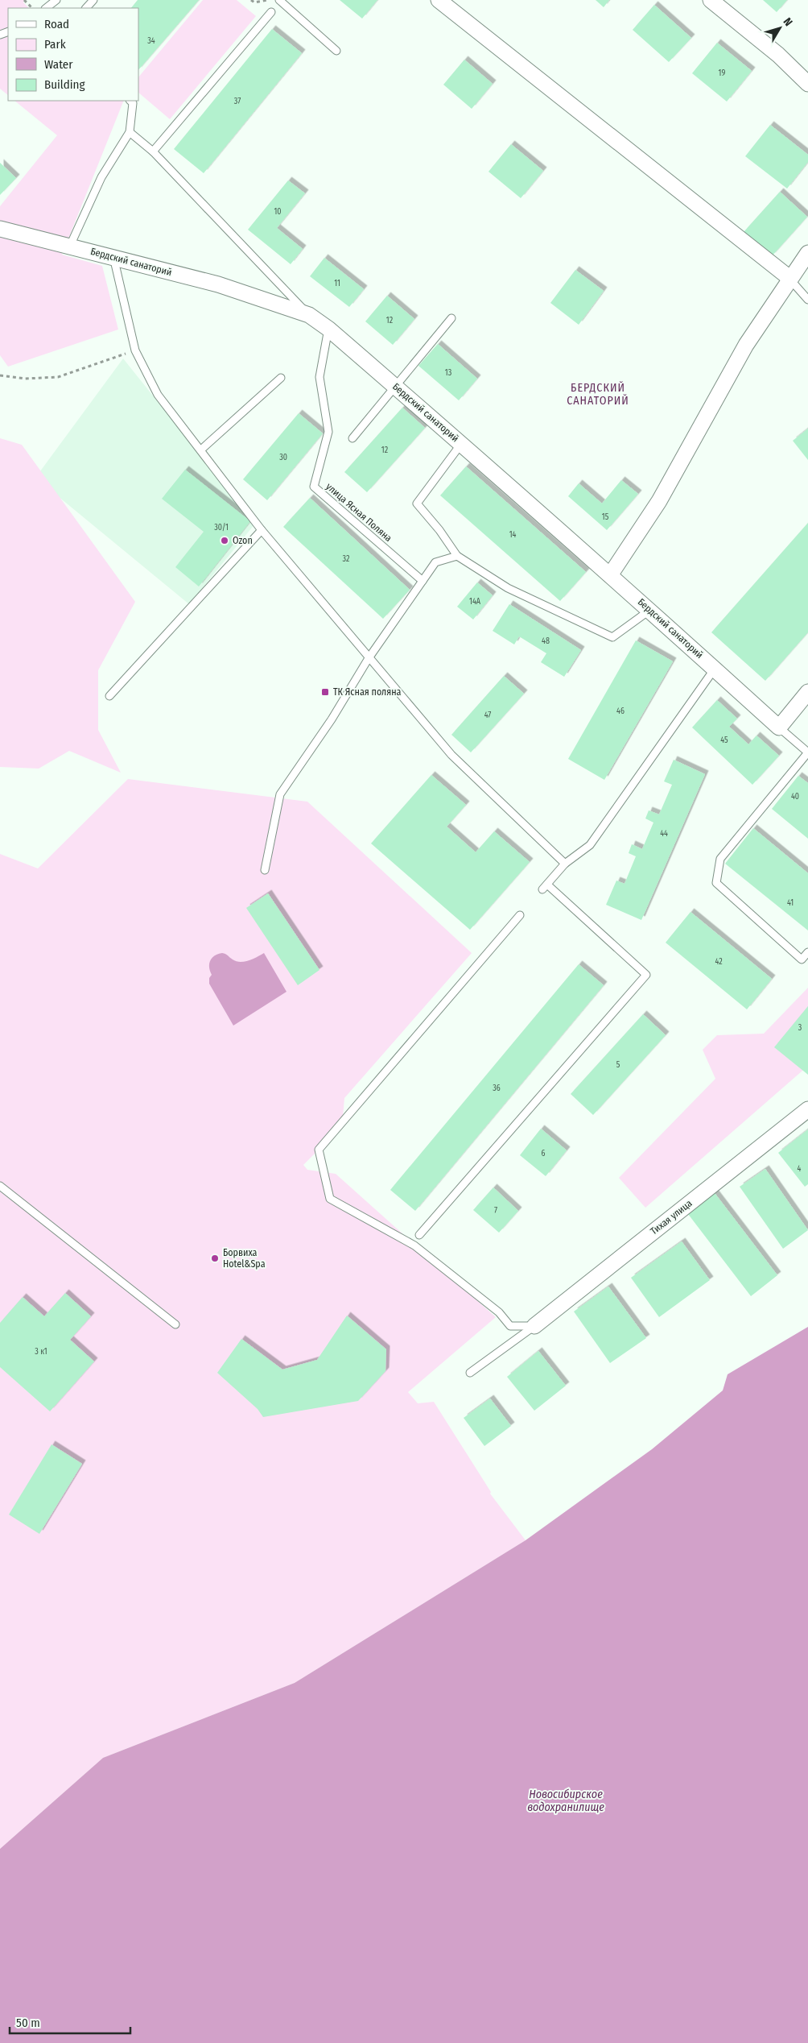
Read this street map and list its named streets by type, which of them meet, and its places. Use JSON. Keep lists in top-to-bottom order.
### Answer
{
  "streets": {
    "street": ["Бердский санаторий", "Тихая улица"],
    "lane": ["улица Ясная Поляна"]
  },
  "crossings": [
    ["Бердский санаторий", "улица Ясная Поляна"]
  ],
  "districts": ["БЕРДСКИЙ САНАТОРИЙ"],
  "water": ["Новосибирское водохранилище"],
  "places": {
    "other": ["Ozon", "Борвиха Hotel&Spa"],
    "transit": ["ТК Ясная поляна"]
  },
  "house_numbers": [
    "34",
    "19",
    "37",
    "10",
    "11",
    "12",
    "13",
    "12",
    "30",
    "15",
    "30/1",
    "14",
    "32",
    "14А",
    "48",
    "46",
    "47",
    "45",
    "40",
    "44",
    "41",
    "42",
    "3",
    "5",
    "36",
    "6",
    "4",
    "7",
    "3 к1"
  ],
  "legend": [
    "Road",
    "Park",
    "Water",
    "Building"
  ],
  "scale_bar": "50 m",
  "north": "top right"
}
